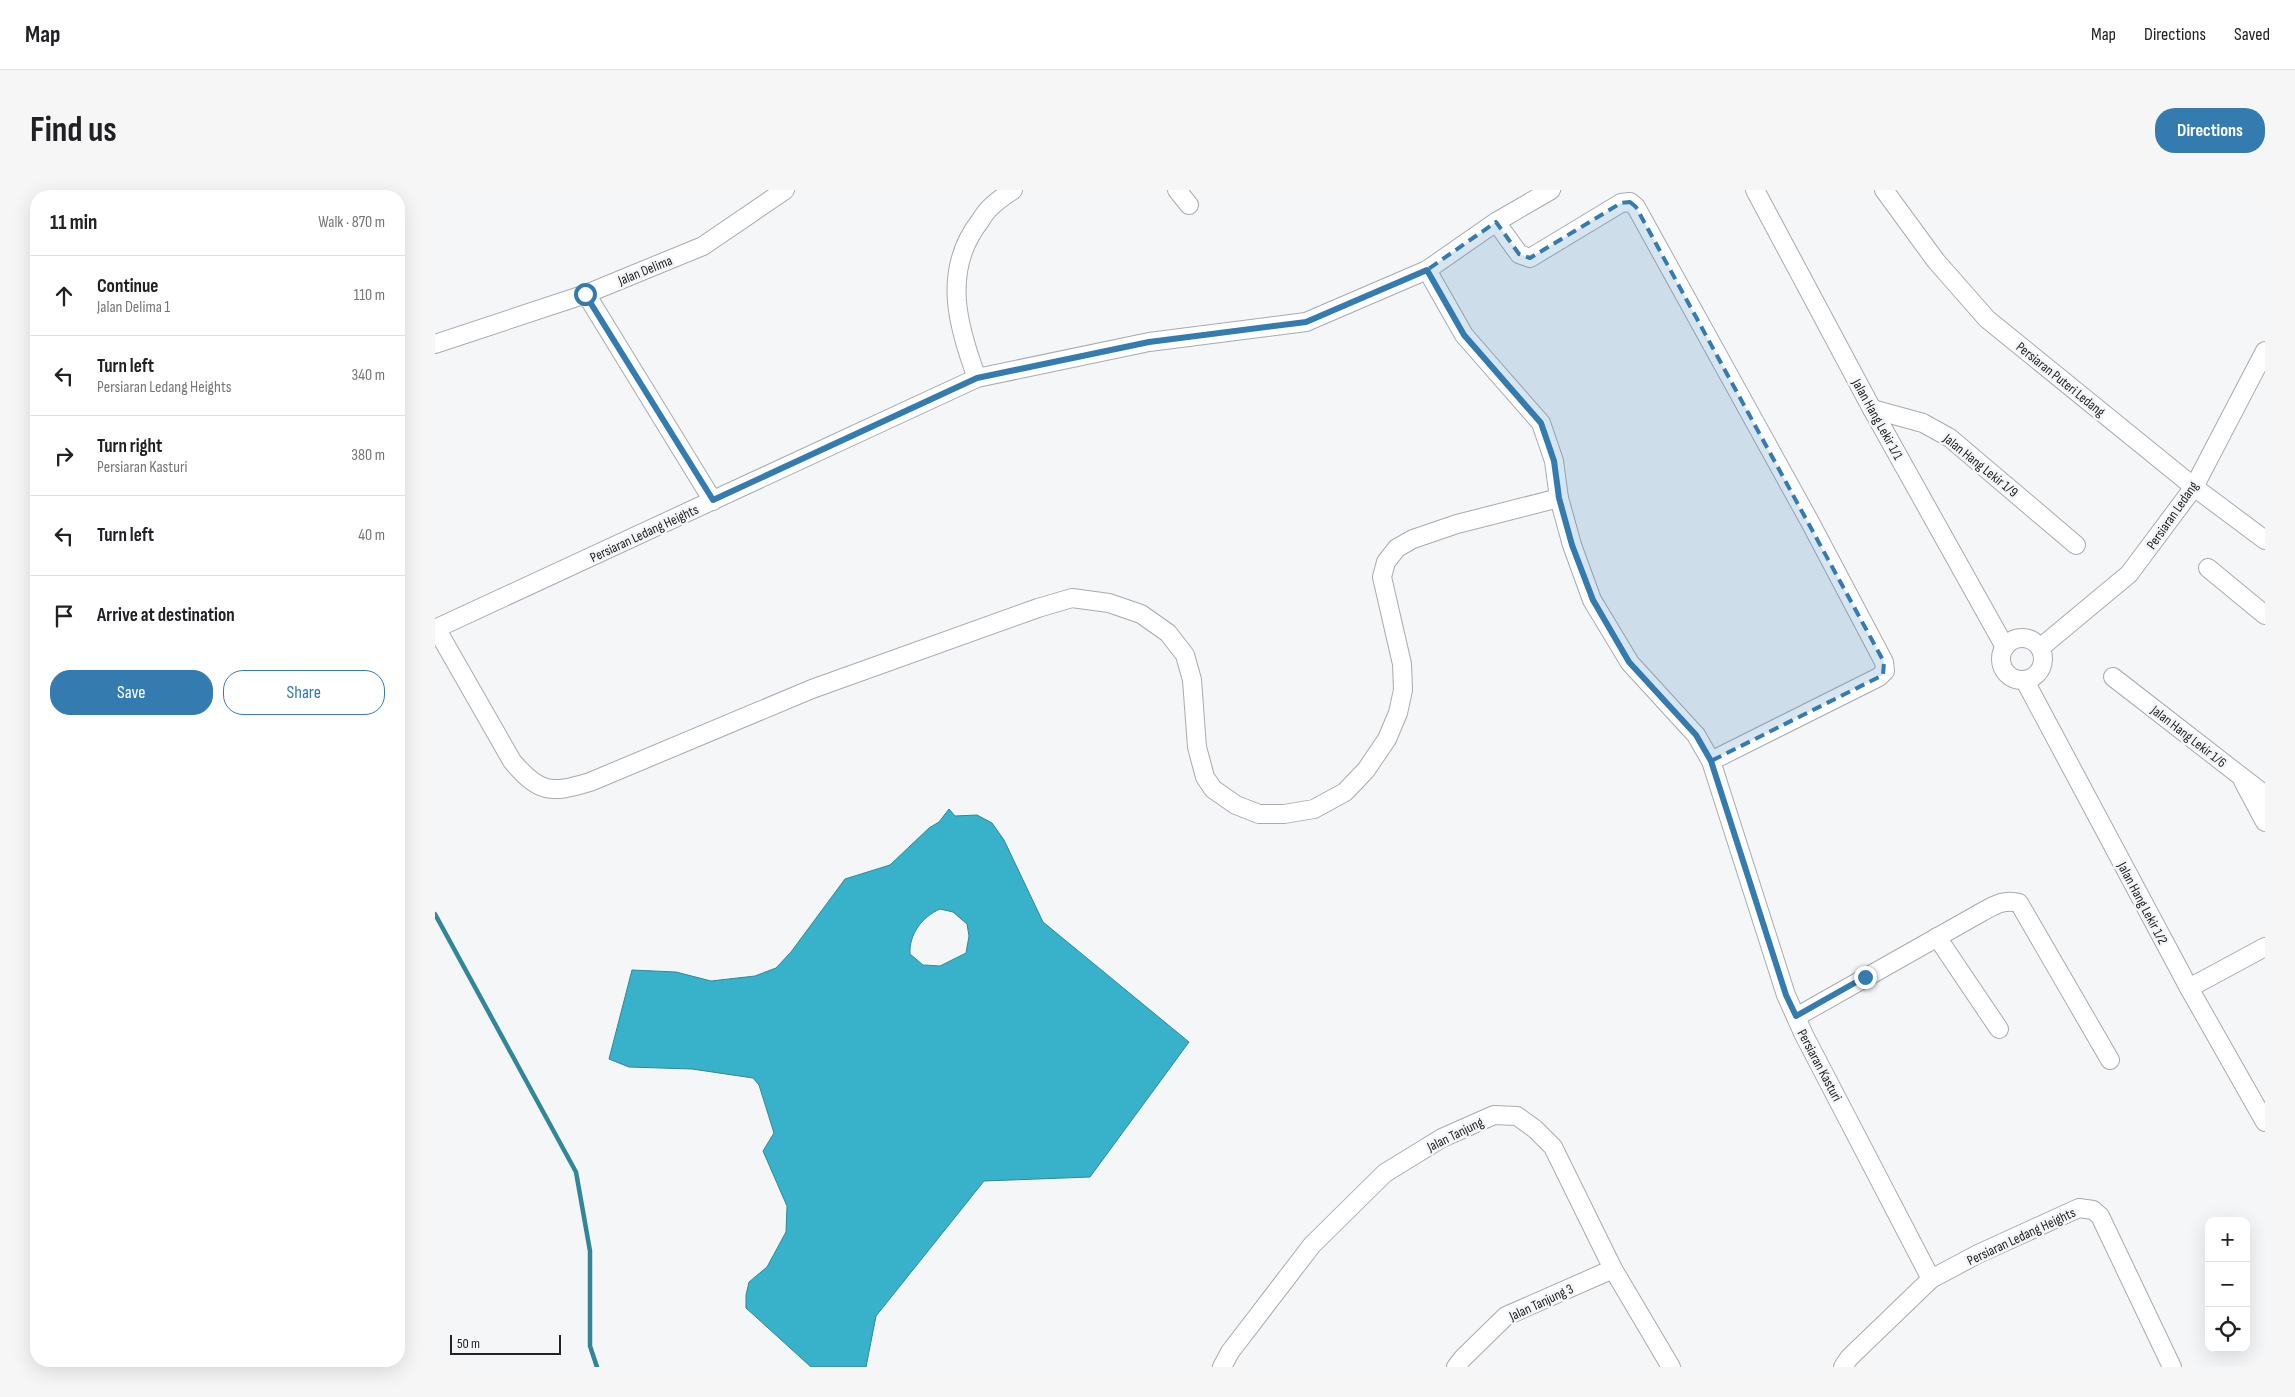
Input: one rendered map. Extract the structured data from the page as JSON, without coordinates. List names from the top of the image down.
{
  "streets": {
    "street": [
      "Jalan Delima",
      "Persiaran Puteri Ledang",
      "Jalan Hang Lekir 1/1",
      "Jalan Hang Lekir 1/9",
      "Persiaran Ledang",
      "Persiaran Ledang Heights",
      "Jalan Hang Lekir 1/6",
      "Jalan Hang Lekir 1/2",
      "Persiaran Kasturi",
      "Jalan Tanjung",
      "Jalan Tanjung 3"
    ]
  },
  "crossings": [
    ["Persiaran Puteri Ledang", "Persiaran Ledang"],
    ["Jalan Hang Lekir 1/1", "Jalan Hang Lekir 1/9"],
    ["Jalan Hang Lekir 1/1", "Persiaran Ledang"],
    ["Jalan Hang Lekir 1/1", "Jalan Hang Lekir 1/2"],
    ["Persiaran Ledang", "Jalan Hang Lekir 1/2"],
    ["Persiaran Ledang Heights", "Persiaran Kasturi"],
    ["Jalan Tanjung", "Jalan Tanjung 3"]
  ],
  "scale_bar": "50 m",
  "page": {
    "header": "Map",
    "nav": ["Map", "Directions", "Saved"],
    "buttons": [
      "Directions",
      ["Save", "Share"]
    ],
    "title": "Find us",
    "heading": ["11 min", "Walk · 870 m"],
    "list": [
      ["Continue", "Jalan Delima 1", "110 m"],
      ["Turn left", "Persiaran Ledang Heights", "340 m"],
      ["Turn right", "Persiaran Kasturi", "380 m"],
      ["Turn left", "40 m"],
      "Arrive at destination"
    ],
    "map_buttons": ["+", "−"],
    "scale": "50 m"
  }
}
